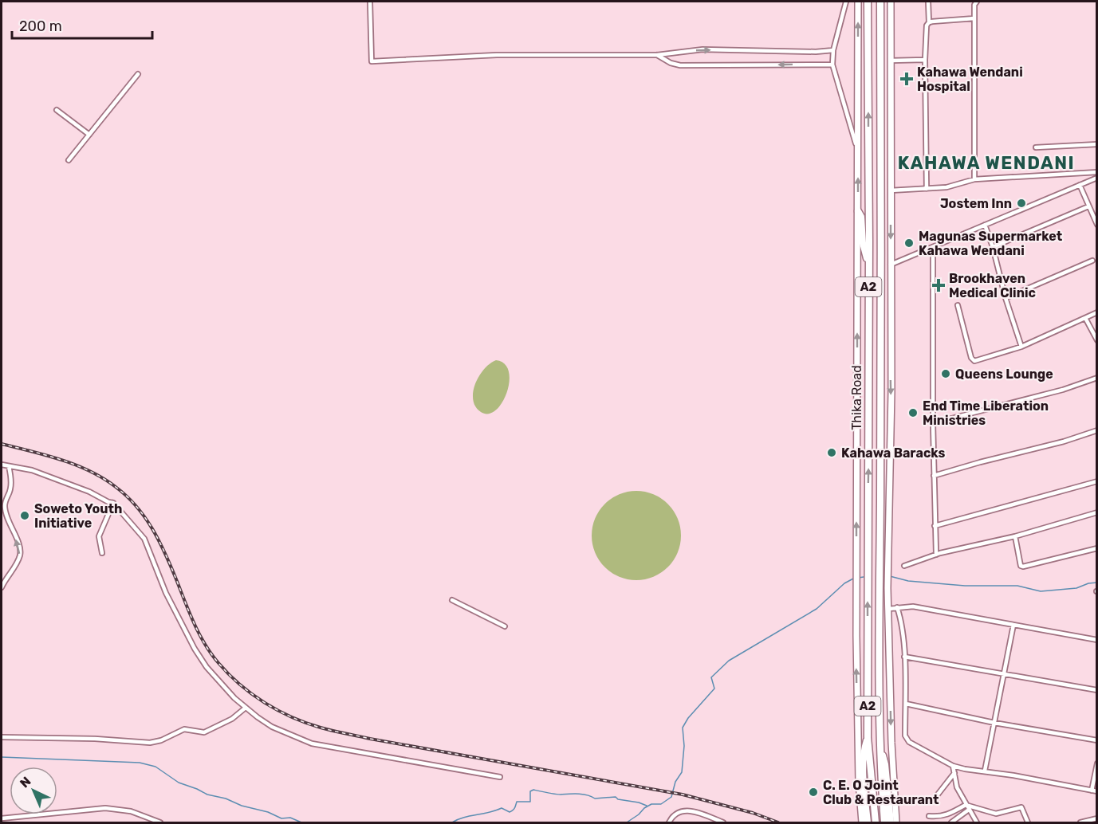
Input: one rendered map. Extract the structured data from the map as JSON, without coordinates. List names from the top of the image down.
{
  "streets": {
    "highway": ["A2", "Thika Road"]
  },
  "districts": ["KAHAWA WENDANI"],
  "places": {
    "health": ["Kahawa Wendani Hospital", "Brookhaven Medical Clinic"],
    "other": [
      "Jostem Inn",
      "Magunas Supermarket Kahawa Wendani",
      "Queens Lounge",
      "End Time Liberation Ministries",
      "Kahawa Baracks",
      "Soweto Youth Initiative",
      "C. E. O Joint Club & Restaurant"
    ]
  },
  "scale_bar": "200 m",
  "north": "top left"
}
